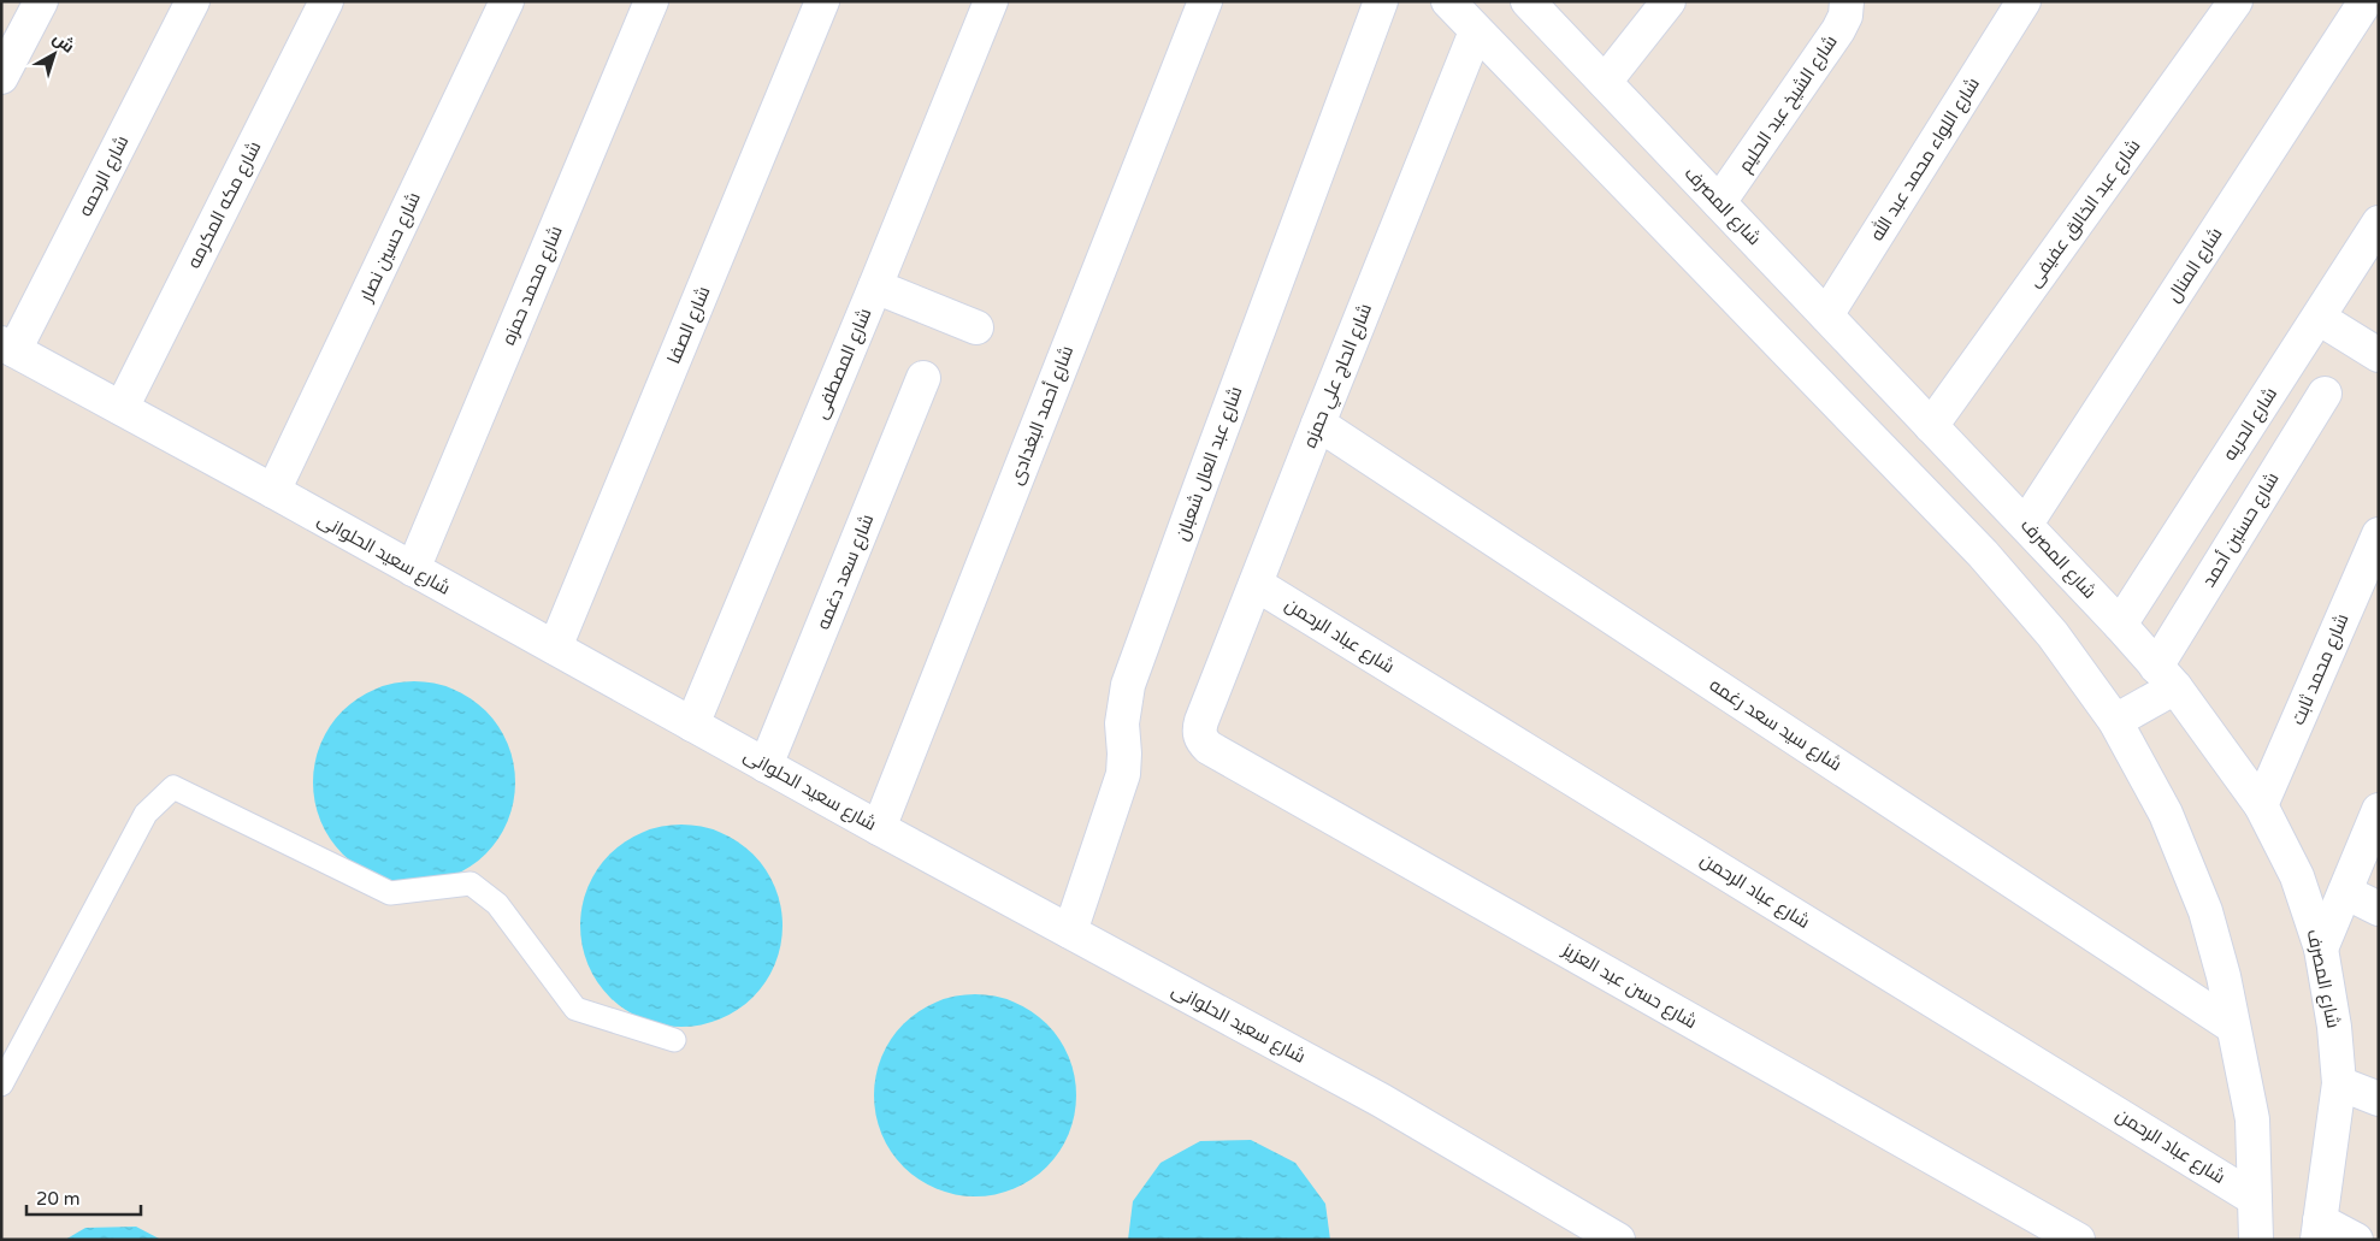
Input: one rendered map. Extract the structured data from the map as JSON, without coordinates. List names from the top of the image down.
{
  "streets": {
    "street": [
      "شارع الشيخ عبد الحليم",
      "شارع اللواء محمد عبد الله",
      "شارع الرحمه",
      "شارع مكه المكرمه",
      "شارع المصرف",
      "شارع عبد الخالق عفيفى",
      "شارع حسين نصار",
      "شارع المنال",
      "شارع محمد حمزه",
      "شارع الصفا",
      "شارع المصطفى",
      "شارع الحاج علي حمزه",
      "شارع أحمد البغدادى",
      "شارع الحريه",
      "شارع عبد العال شعبان",
      "شارع حسنين أحمد",
      "شارع سعيد الحلوانى",
      "شارع سعد دغمه",
      "شارع عباد الرحمن",
      "شارع محمد ثابت",
      "شارع سيد سعد رغمه",
      "شارع حسن عبد العزيز"
    ]
  },
  "crossings": [
    ["شارع الشيخ عبد الحليم", "شارع المصرف"],
    ["شارع اللواء محمد عبد الله", "شارع المصرف"],
    ["شارع الرحمه", "شارع سعيد الحلوانى"],
    ["شارع مكه المكرمه", "شارع سعيد الحلوانى"],
    ["شارع المصرف", "شارع عبد الخالق عفيفى"],
    ["شارع المصرف", "شارع المنال"],
    ["شارع المصرف", "شارع الحريه"],
    ["شارع المصرف", "شارع حسنين أحمد"],
    ["شارع المصرف", "شارع محمد ثابت"],
    ["شارع حسين نصار", "شارع سعيد الحلوانى"],
    ["شارع محمد حمزه", "شارع سعيد الحلوانى"],
    ["شارع الصفا", "شارع سعيد الحلوانى"],
    ["شارع المصطفى", "شارع سعيد الحلوانى"],
    ["شارع الحاج علي حمزه", "شارع عباد الرحمن"],
    ["شارع الحاج علي حمزه", "شارع سيد سعد رغمه"],
    ["شارع الحاج علي حمزه", "شارع حسن عبد العزيز"],
    ["شارع أحمد البغدادى", "شارع سعيد الحلوانى"],
    ["شارع عبد العال شعبان", "شارع سعيد الحلوانى"],
    ["شارع سعيد الحلوانى", "شارع سعد دغمه"]
  ],
  "scale_bar": "20 m",
  "north": "top right"
}
